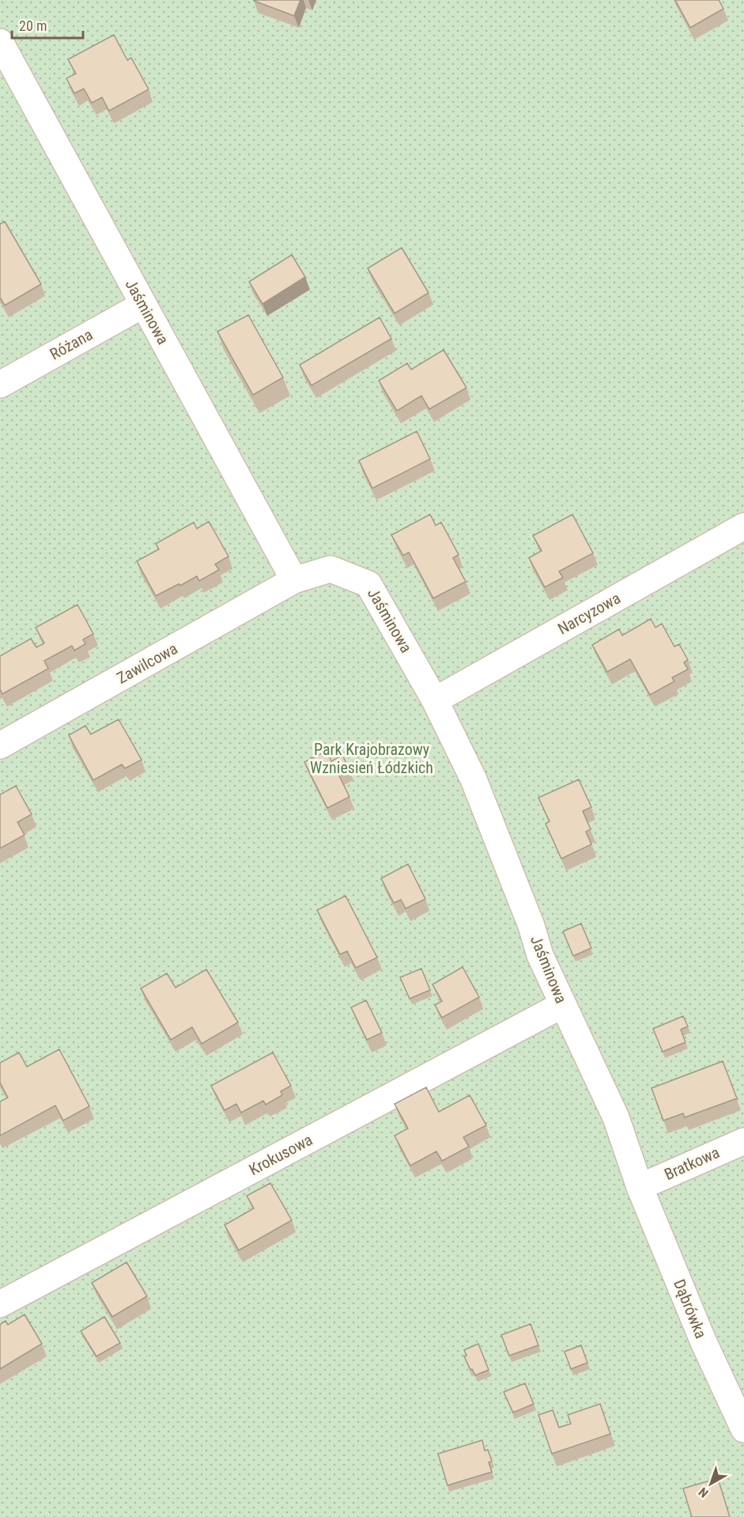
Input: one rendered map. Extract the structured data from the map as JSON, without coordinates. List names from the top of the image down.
{
  "streets": {
    "street": [
      "Jaśminowa",
      "Różana",
      "Narcyzowa",
      "Zawilcowa",
      "Krokusowa",
      "Bratkowa",
      "Dąbrówka"
    ]
  },
  "crossings": [
    ["Jaśminowa", "Różana"],
    ["Jaśminowa", "Narcyzowa"],
    ["Jaśminowa", "Zawilcowa"],
    ["Jaśminowa", "Krokusowa"],
    ["Jaśminowa", "Bratkowa"],
    ["Jaśminowa", "Dąbrówka"],
    ["Bratkowa", "Dąbrówka"]
  ],
  "parks": ["Park Krajobrazowy Wzniesień Łódzkich"],
  "scale_bar": "20 m",
  "north": "bottom left"
}
